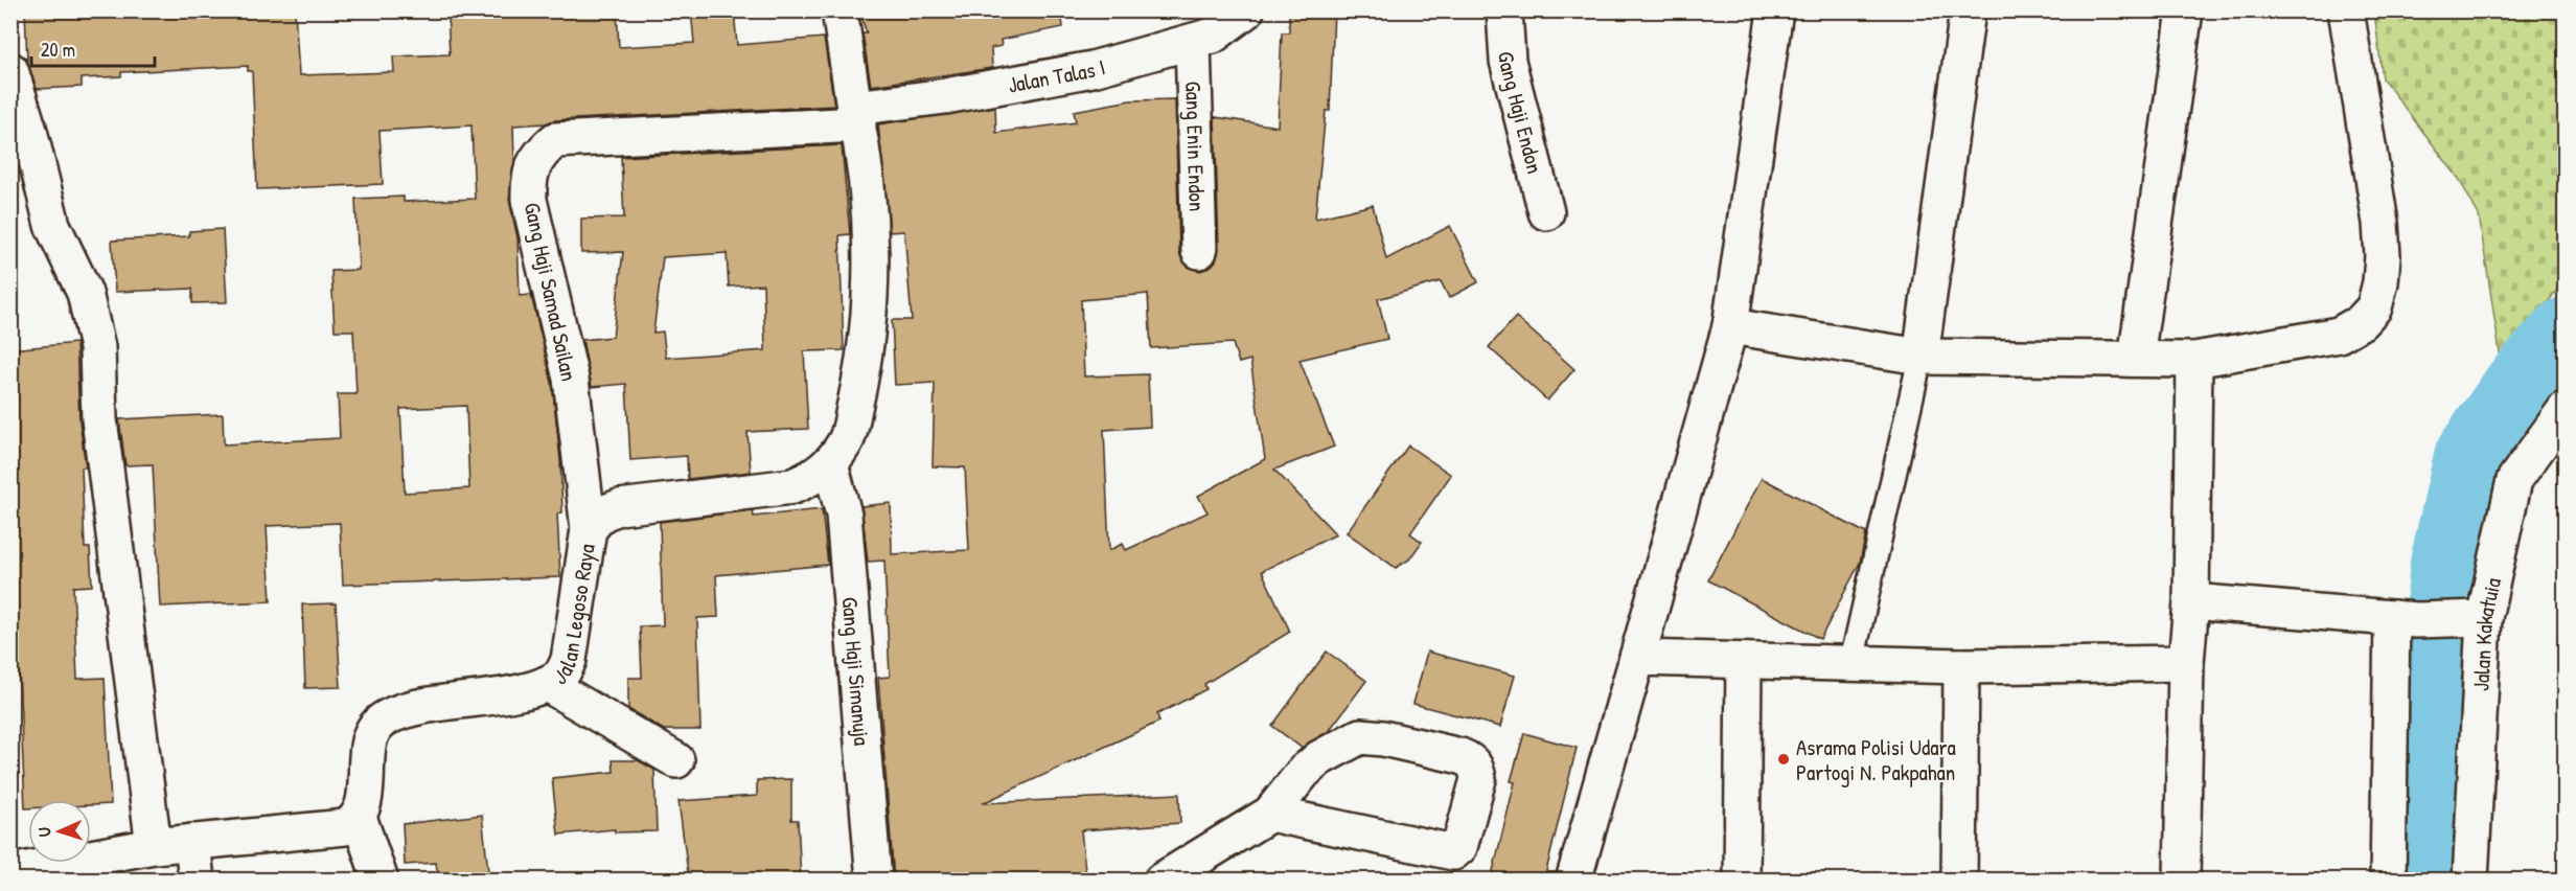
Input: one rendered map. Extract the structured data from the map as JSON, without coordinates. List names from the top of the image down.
{
  "streets": {
    "street": [
      "Jalan Talas I",
      "Gang Haji Endon",
      "Gang Enin Endon",
      "Gang Haji Samad Sailan",
      "Jalan Legoso Raya",
      "Jalan Kakatuia",
      "Gang Haji Simanuja"
    ]
  },
  "crossings": [
    ["Jalan Talas I", "Gang Enin Endon"],
    ["Jalan Talas I", "Gang Haji Samad Sailan"],
    ["Jalan Talas I", "Jalan Legoso Raya"],
    ["Gang Haji Samad Sailan", "Jalan Legoso Raya"],
    ["Jalan Legoso Raya", "Gang Haji Simanuja"]
  ],
  "places": ["Asrama Polisi Udara Partogi N. Pakpahan"],
  "scale_bar": "20 m",
  "north": "left"
}
